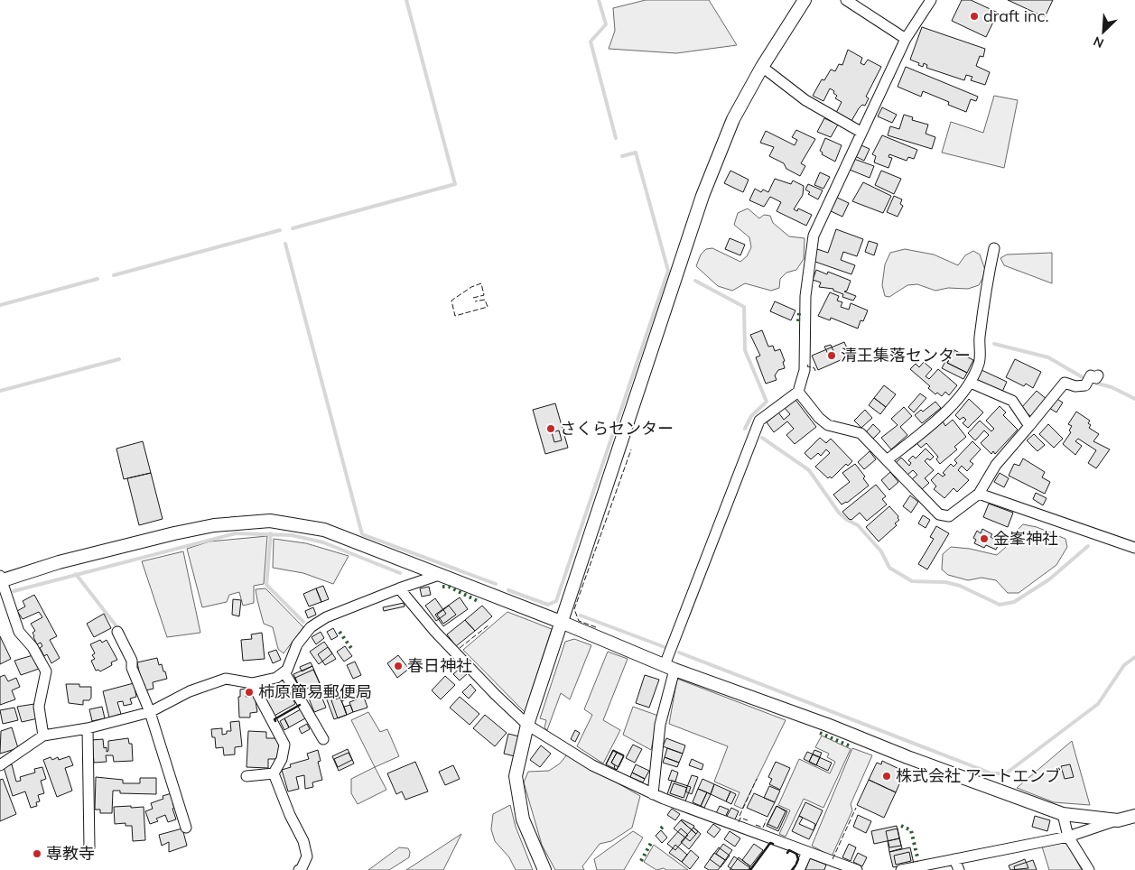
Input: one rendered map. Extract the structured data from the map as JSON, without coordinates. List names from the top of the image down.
{
  "places": [
    "draft inc.",
    "清王集落センター",
    "さくらセンター",
    "金峯神社",
    "春日神社",
    "柿原簡易郵便局",
    "株式会社 アートエンブ",
    "専教寺"
  ],
  "north": "bottom left"
}
